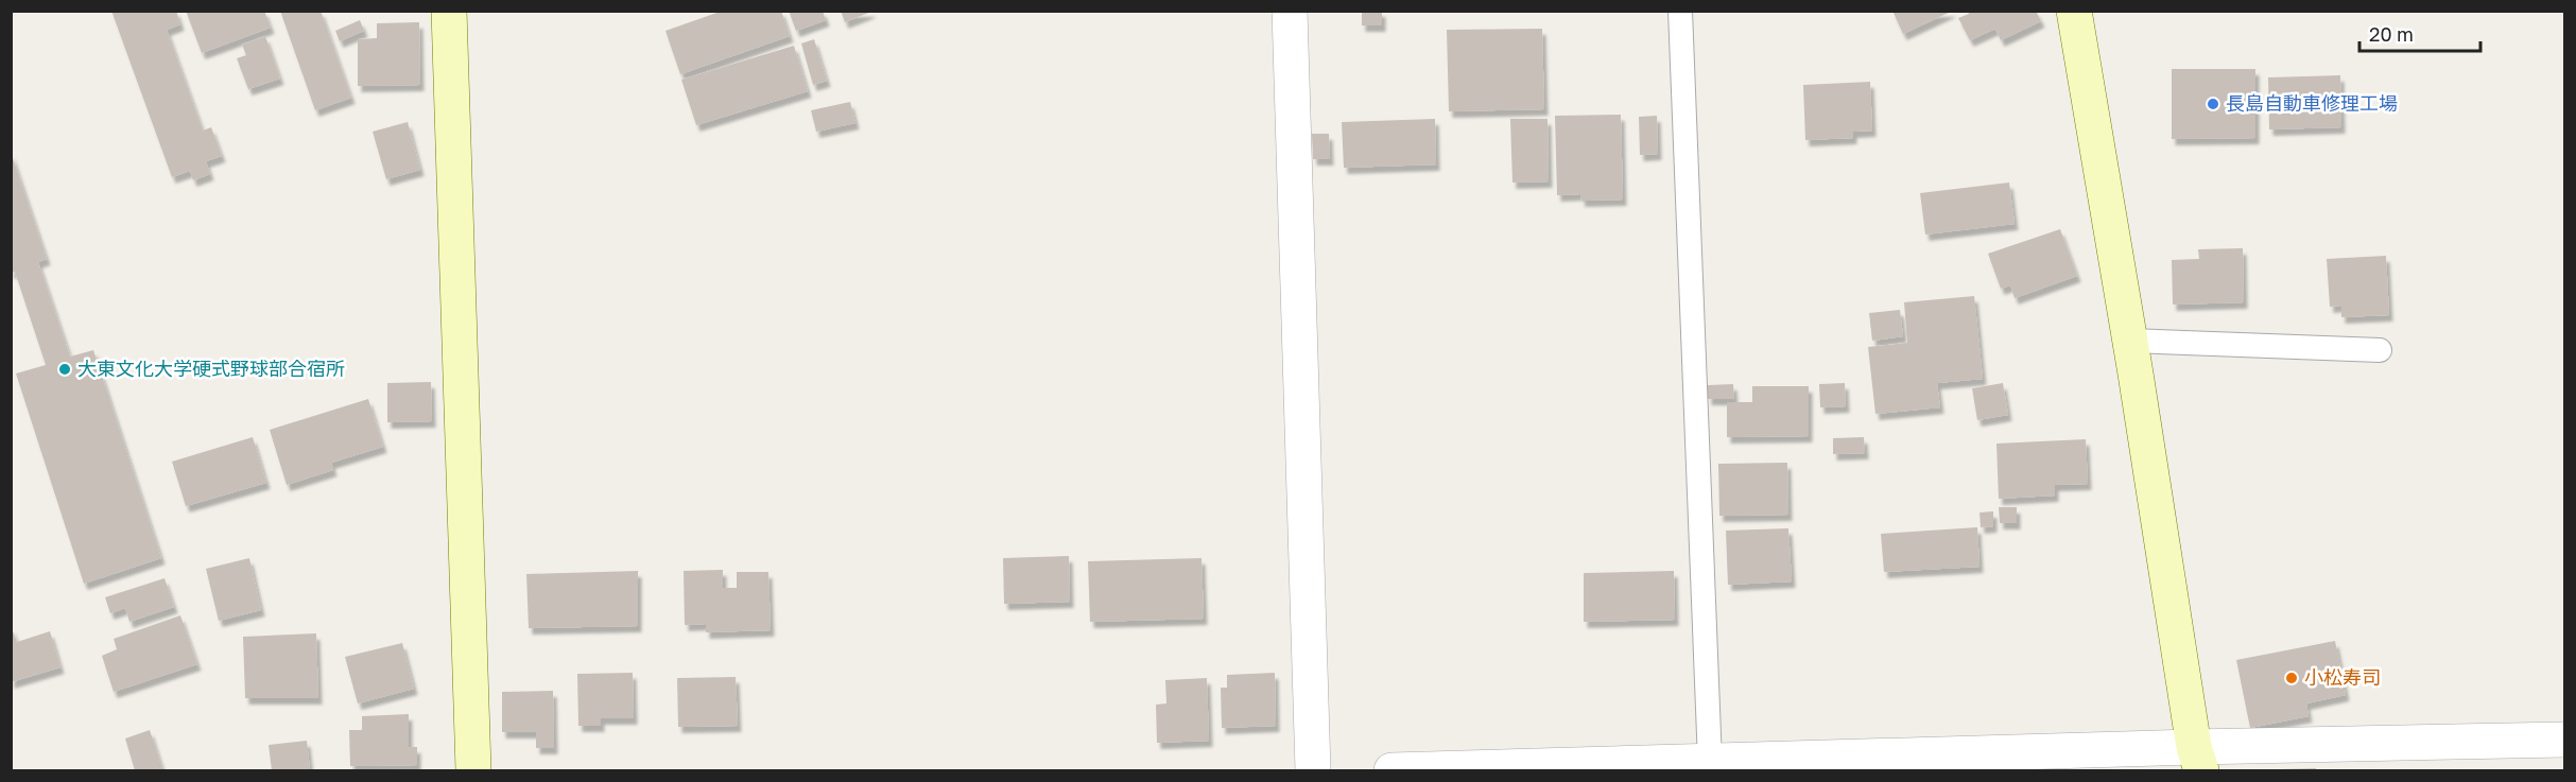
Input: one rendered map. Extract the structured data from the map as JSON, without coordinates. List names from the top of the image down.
{
  "places": ["長島自動車修理工場", "大東文化大学硬式野球部合宿所", "小松寿司"],
  "scale_bar": "20 m"
}
